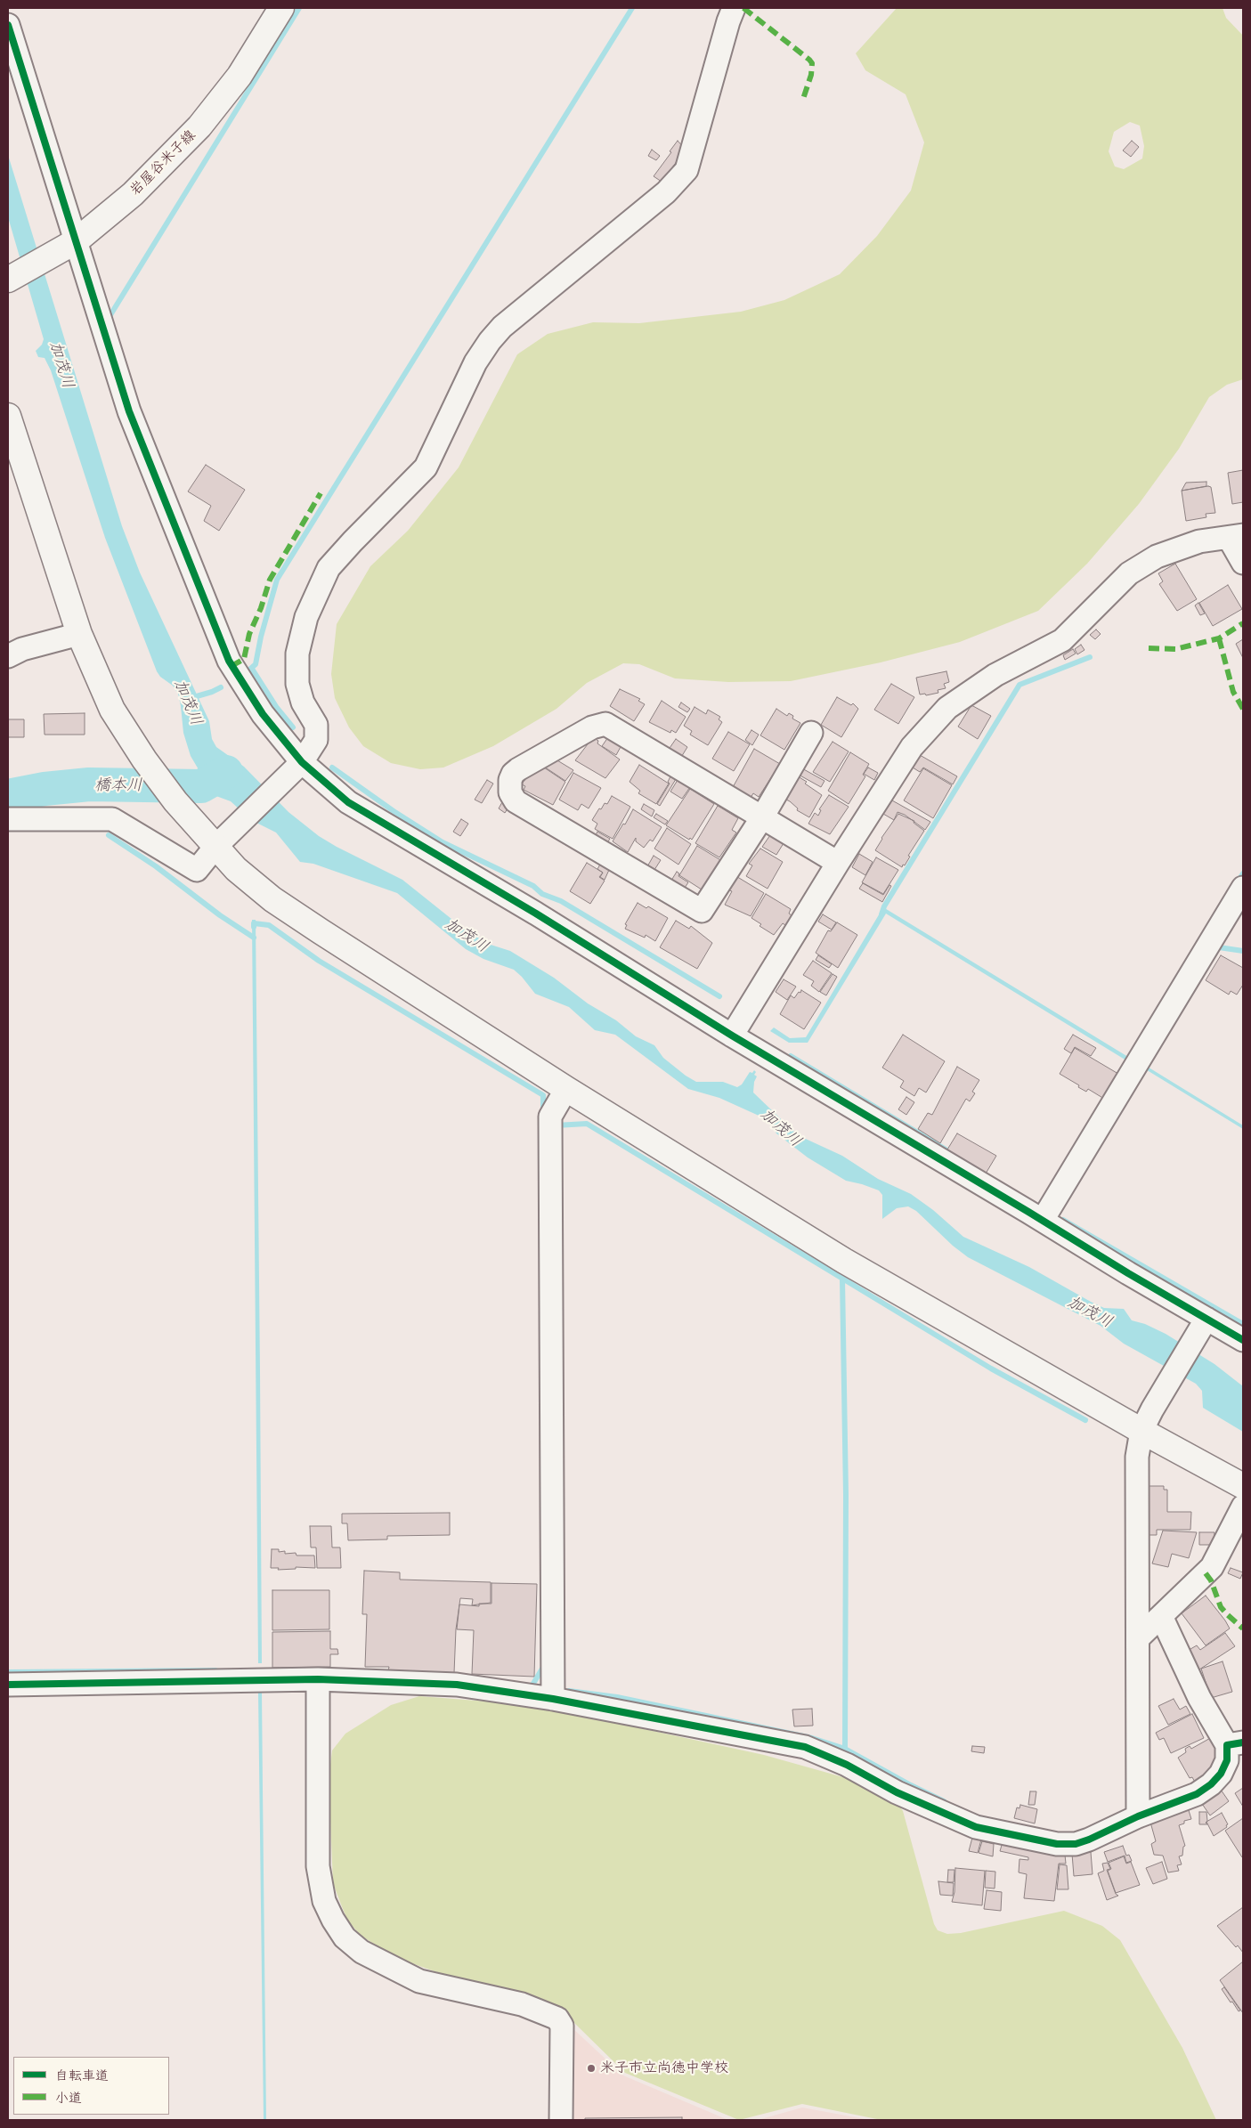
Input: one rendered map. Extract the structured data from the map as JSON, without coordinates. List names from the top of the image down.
{
  "streets": {
    "street": ["岩屋谷米子線"]
  },
  "water": ["加茂川", "橋本川"],
  "places": ["米子市立尚徳中学校"],
  "legend": ["自転車道", "小道"]
}
